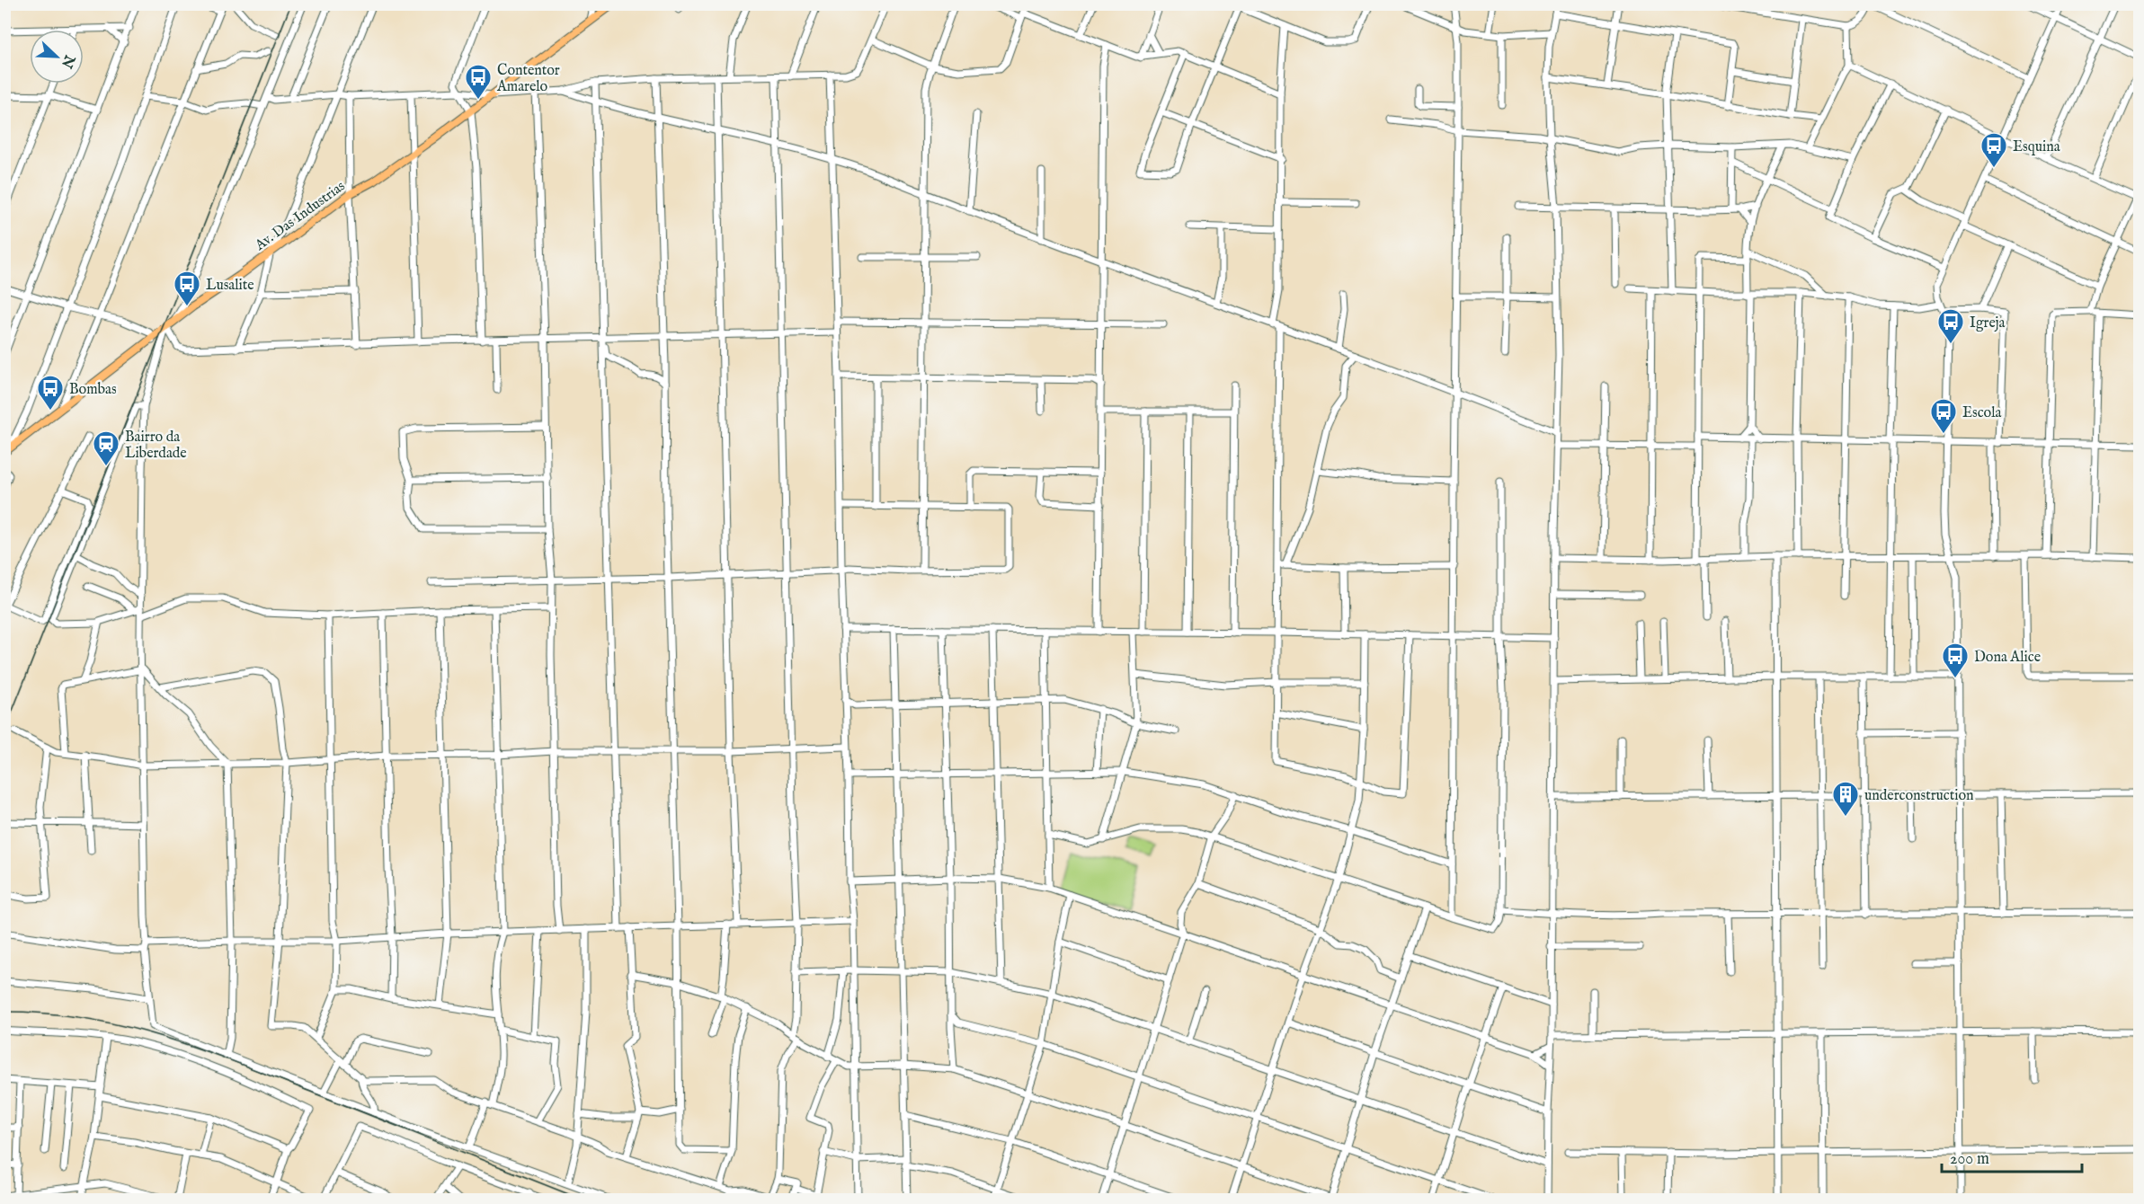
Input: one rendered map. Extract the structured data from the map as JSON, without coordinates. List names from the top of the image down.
{
  "streets": {
    "main road": ["Av. Das Industrias"]
  },
  "places": {
    "bus stop": [
      "Contentor Amarelo",
      "Esquina",
      "Lusalite",
      "Igreja",
      "Bombas",
      "Escola",
      "Dona Alice"
    ],
    "station": ["Bairro da Liberdade"],
    "building": ["underconstruction"]
  },
  "scale_bar": "200 m",
  "north": "bottom right"
}
